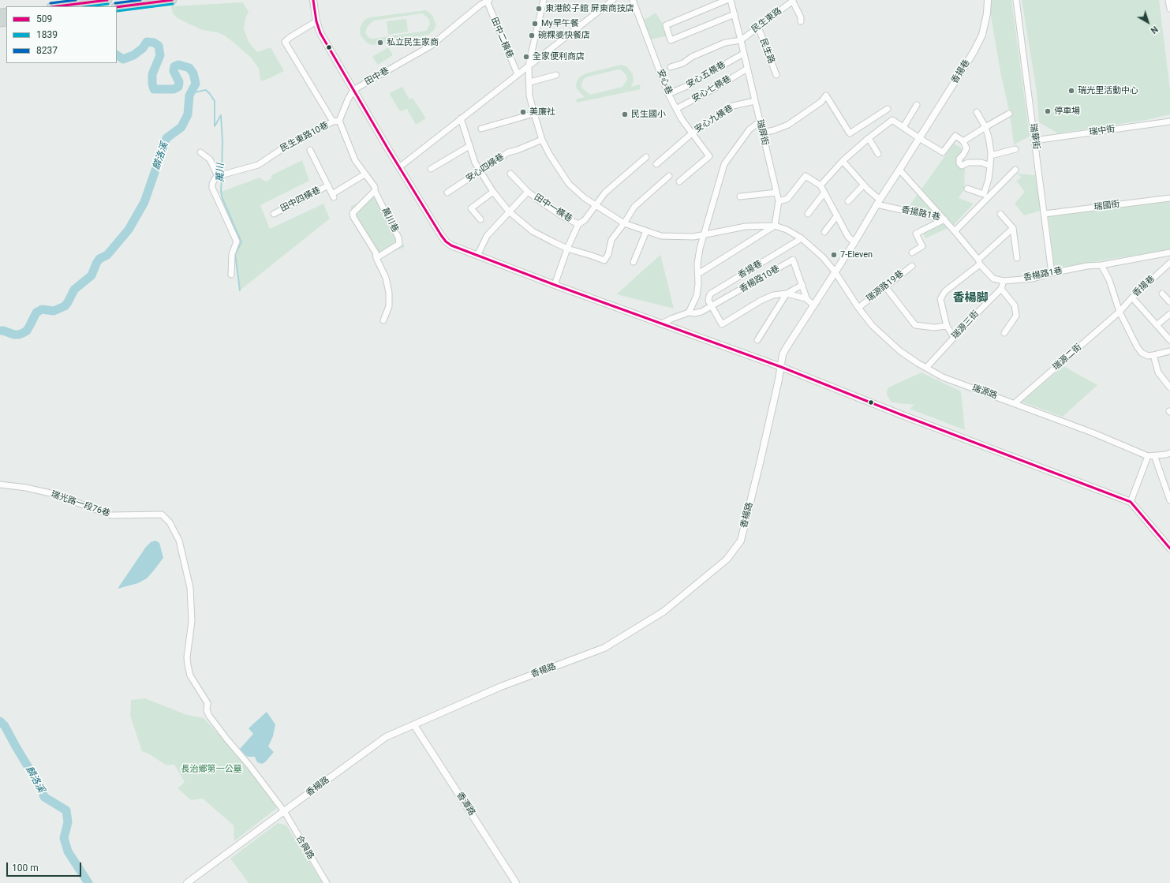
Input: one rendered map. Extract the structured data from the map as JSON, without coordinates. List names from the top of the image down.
{
  "streets": {
    "street": [
      "民生東路",
      "田中二橫巷",
      "民生路",
      "香揚巷",
      "安心五橫巷",
      "田中巷",
      "安心巷",
      "安心七橫巷",
      "安心九橫巷",
      "瑞中街",
      "瑞屏街",
      "瑞華街",
      "民生東路10巷",
      "安心四橫巷",
      "田中四橫巷",
      "瑞國街",
      "田中一橫巷",
      "香揚路1巷",
      "萬川巷",
      "香楊路1巷",
      "香楊路10巷",
      "瑞源路19巷",
      "瑞源三街",
      "瑞源二街",
      "瑞源路",
      "瑞光路一段76巷",
      "香楊路",
      "香潭路",
      "合興路"
    ]
  },
  "crossings": [
    ["民生東路", "民生路"],
    ["民生東路", "瑞屏街"],
    ["田中二橫巷", "田中巷"],
    ["香揚巷", "香揚路1巷"],
    ["香揚巷", "香楊路10巷"],
    ["香揚巷", "瑞源二街"],
    ["香揚巷", "瑞源路"],
    ["香揚巷", "香楊路"],
    ["安心五橫巷", "安心巷"],
    ["安心五橫巷", "瑞屏街"],
    ["安心巷", "安心七橫巷"],
    ["安心巷", "安心九橫巷"],
    ["安心七橫巷", "瑞屏街"],
    ["安心九橫巷", "瑞屏街"],
    ["瑞中街", "瑞華街"],
    ["瑞華街", "瑞國街"],
    ["瑞華街", "香楊路1巷"],
    ["香楊路1巷", "瑞源三街"],
    ["瑞源路19巷", "瑞源路"],
    ["瑞源三街", "瑞源路"],
    ["瑞源二街", "瑞源路"],
    ["瑞光路一段76巷", "合興路"],
    ["香楊路", "香潭路"],
    ["香楊路", "合興路"]
  ],
  "districts": ["香楊脚"],
  "water": ["麟洛溪", "萬川"],
  "parks": ["長治鄉第一公墓"],
  "places": [
    "東港餃子館 屏東商技店",
    "My早午餐",
    "碗粿婆快餐店",
    "私立民生家商",
    "全家便利商店",
    "瑞光里活動中心",
    "停車場",
    "美廉社",
    "民生國小",
    "7-Eleven"
  ],
  "lines": ["transit line 509", "transit line 8237", "transit line 1839"],
  "legend": ["509", "1839", "8237"],
  "scale_bar": "100 m",
  "north": "bottom right"
}
